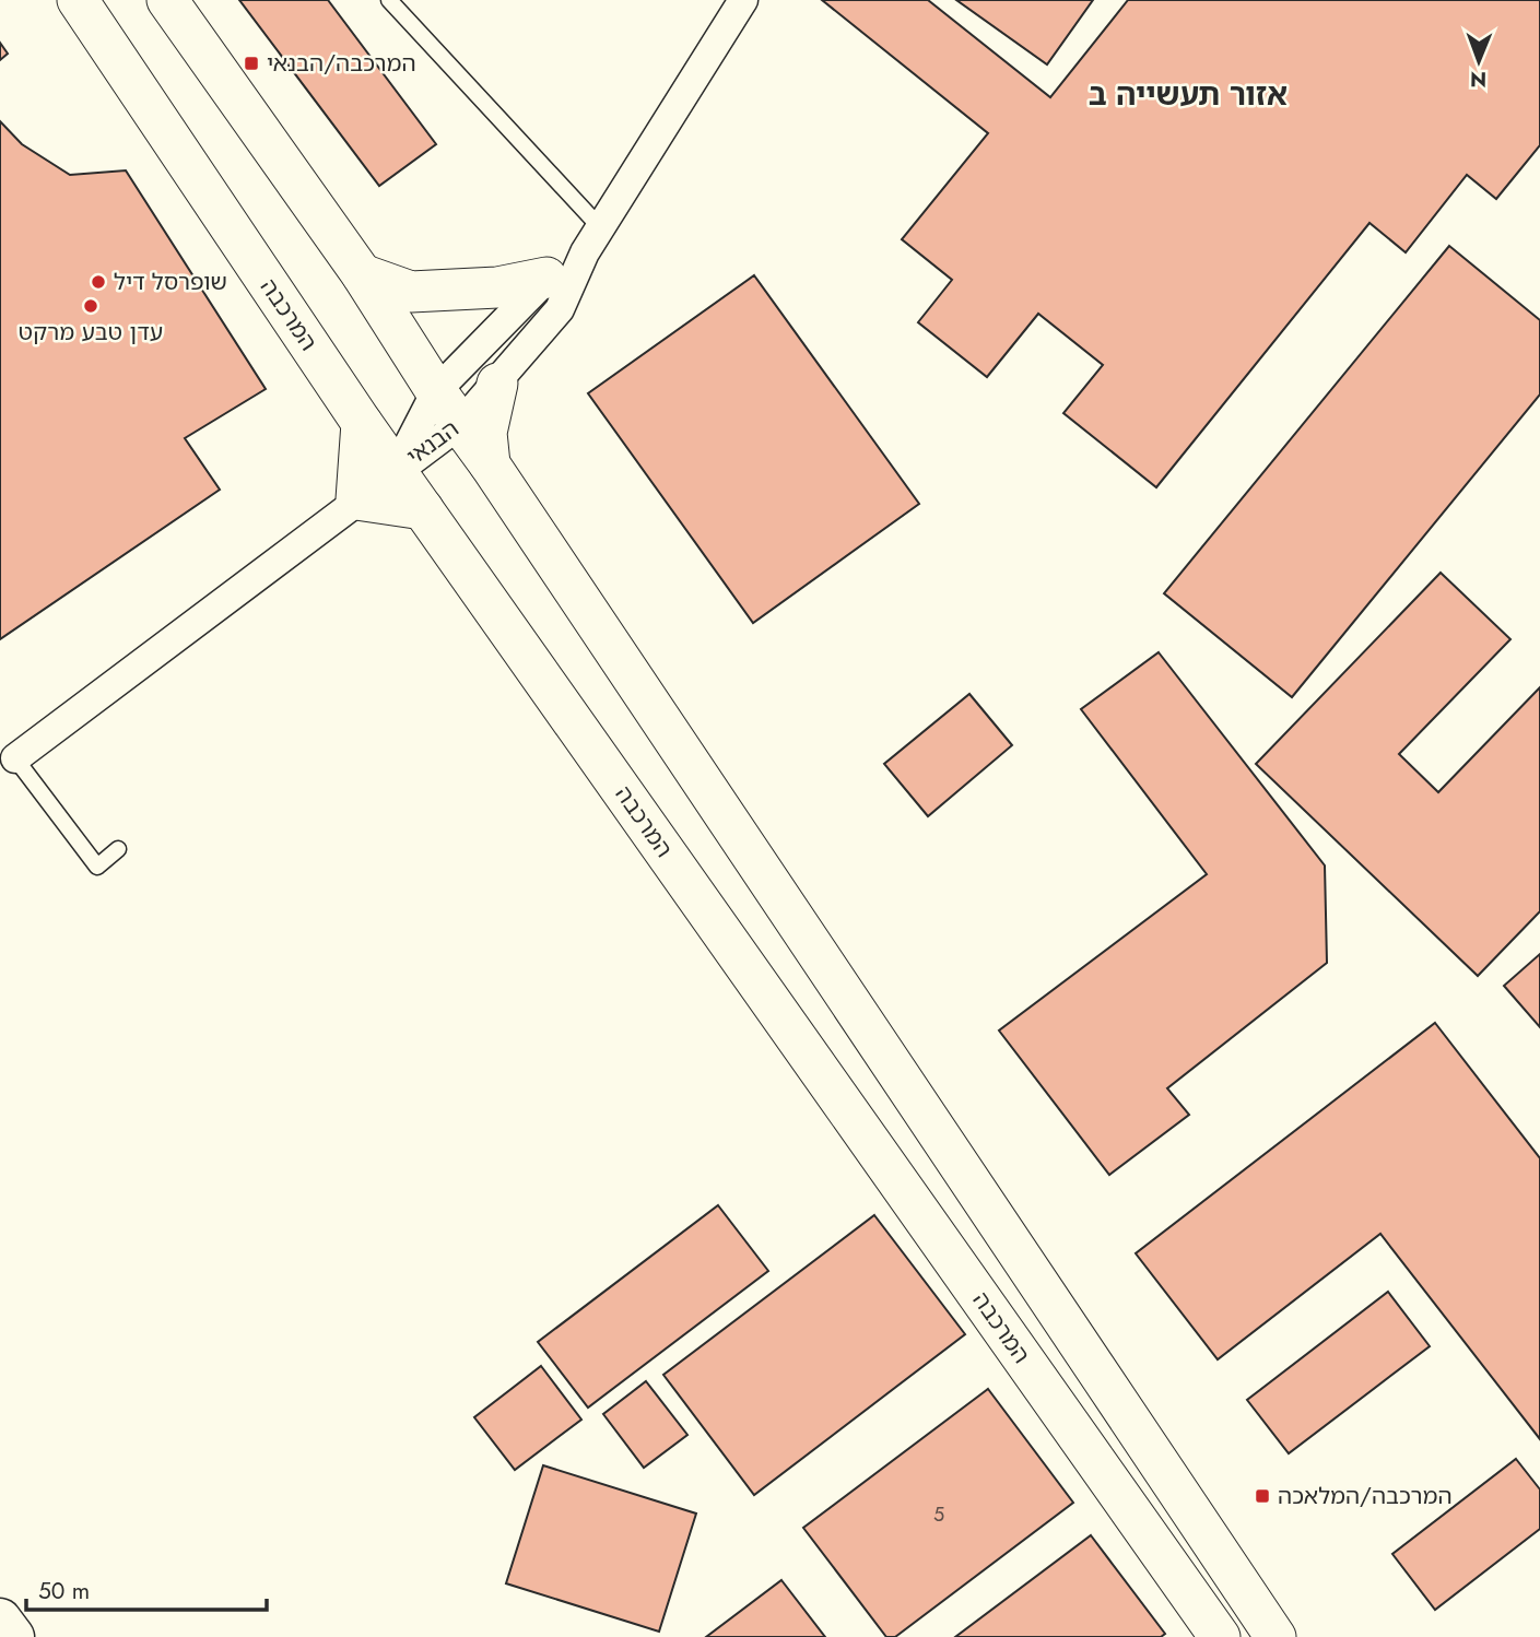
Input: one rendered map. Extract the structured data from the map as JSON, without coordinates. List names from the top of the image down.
{
  "streets": {
    "street": ["המרכבה", "הבנאי"]
  },
  "crossings": [
    ["המרכבה", "הבנאי"]
  ],
  "districts": ["אזור תעשייה ב"],
  "places": {
    "transit": ["המרכבה/הבנאי", "המרכבה/המלאכה"],
    "other": ["שופרסל דיל", "עדן טבע מרקט"]
  },
  "house_numbers": ["5"],
  "scale_bar": "50 m",
  "north": "bottom"
}
